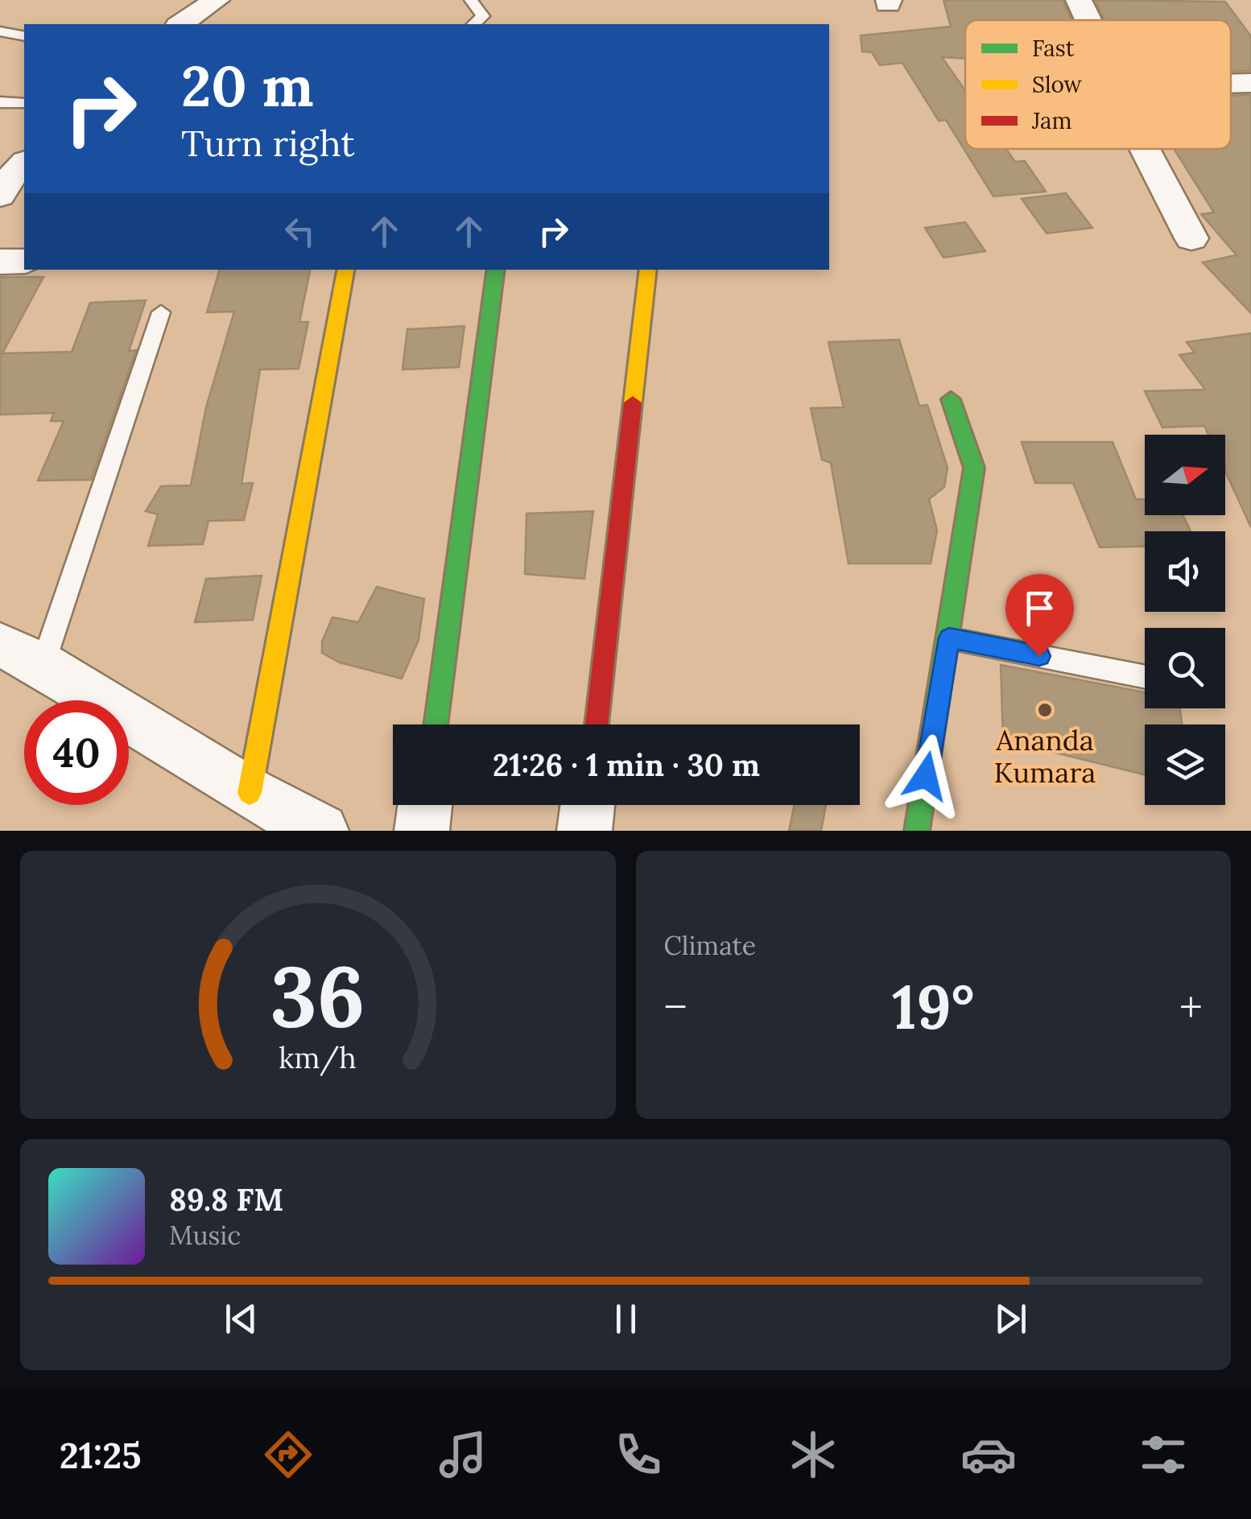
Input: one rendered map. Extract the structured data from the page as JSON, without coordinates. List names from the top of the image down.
{
  "places": ["Ananda Kumara"],
  "legend": ["Fast", "Slow", "Jam"],
  "north": "right",
  "page": {
    "turn": ["20 m", "Turn right"],
    "limit": "40",
    "trip": "21:26 · 1 min · 30 m",
    "tile": "Climate",
    "heat": ["−", "19°", "+"],
    "song": ["89.8 FM", "Music"],
    "tabs": "21:25",
    "gauge": ["36", "km/h"]
  }
}
